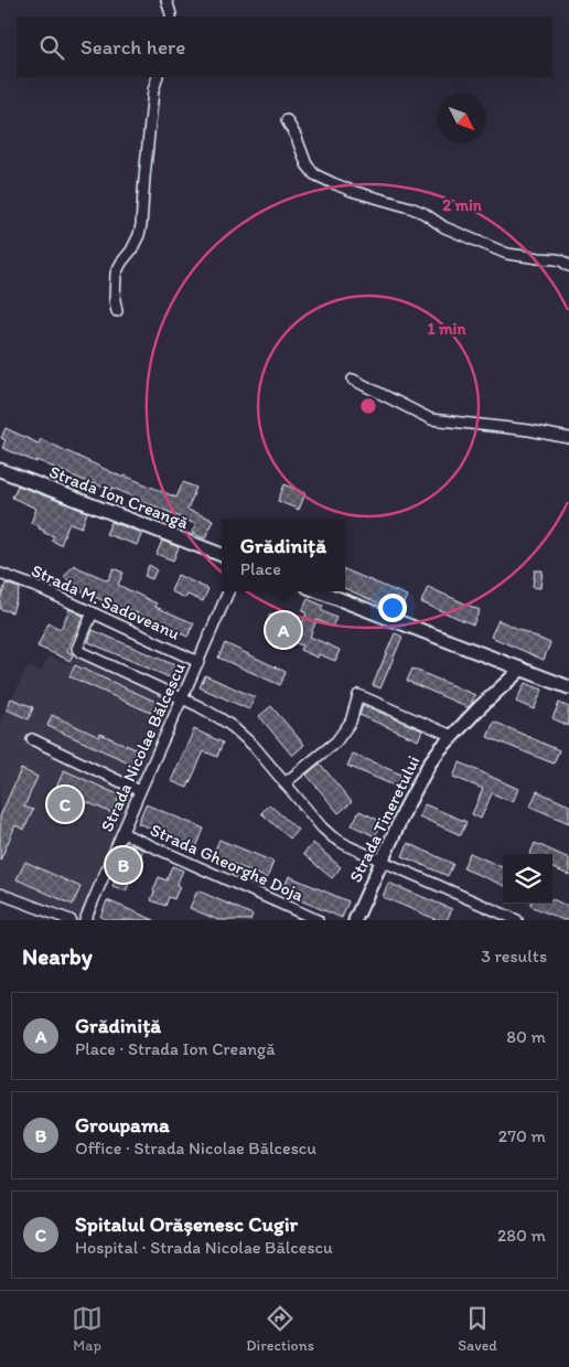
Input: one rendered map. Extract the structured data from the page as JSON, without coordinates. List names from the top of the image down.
{
  "streets": {
    "street": [
      "Strada Ion Creangă",
      "Strada M. Sadoveanu",
      "Strada Nicolae Bălcescu",
      "Strada Tineretului",
      "Strada Gheorghe Doja"
    ]
  },
  "crossings": [
    ["Strada M. Sadoveanu", "Strada Nicolae Bălcescu"],
    ["Strada Nicolae Bălcescu", "Strada Gheorghe Doja"]
  ],
  "north": "bottom right",
  "page": {
    "search": "Search here",
    "popup": ["Grădiniță", "Place"],
    "pins": ["A", "C", "B"],
    "heading": ["Nearby", "3 results"],
    "list": [
      {
        "mark": "A",
        "name": "Grădiniță",
        "note": "Place · Strada Ion Creangă",
        "value": "80 m"
      },
      {
        "mark": "B",
        "name": "Groupama",
        "note": "Office · Strada Nicolae Bălcescu",
        "value": "270 m"
      },
      {
        "mark": "C",
        "name": "Spitalul Orășenesc Cugir",
        "note": "Hospital · Strada Nicolae Bălcescu",
        "value": "280 m"
      }
    ],
    "nav": ["Map", "Directions", "Saved"]
  },
  "rings": ["2 min", "1 min"]
}
